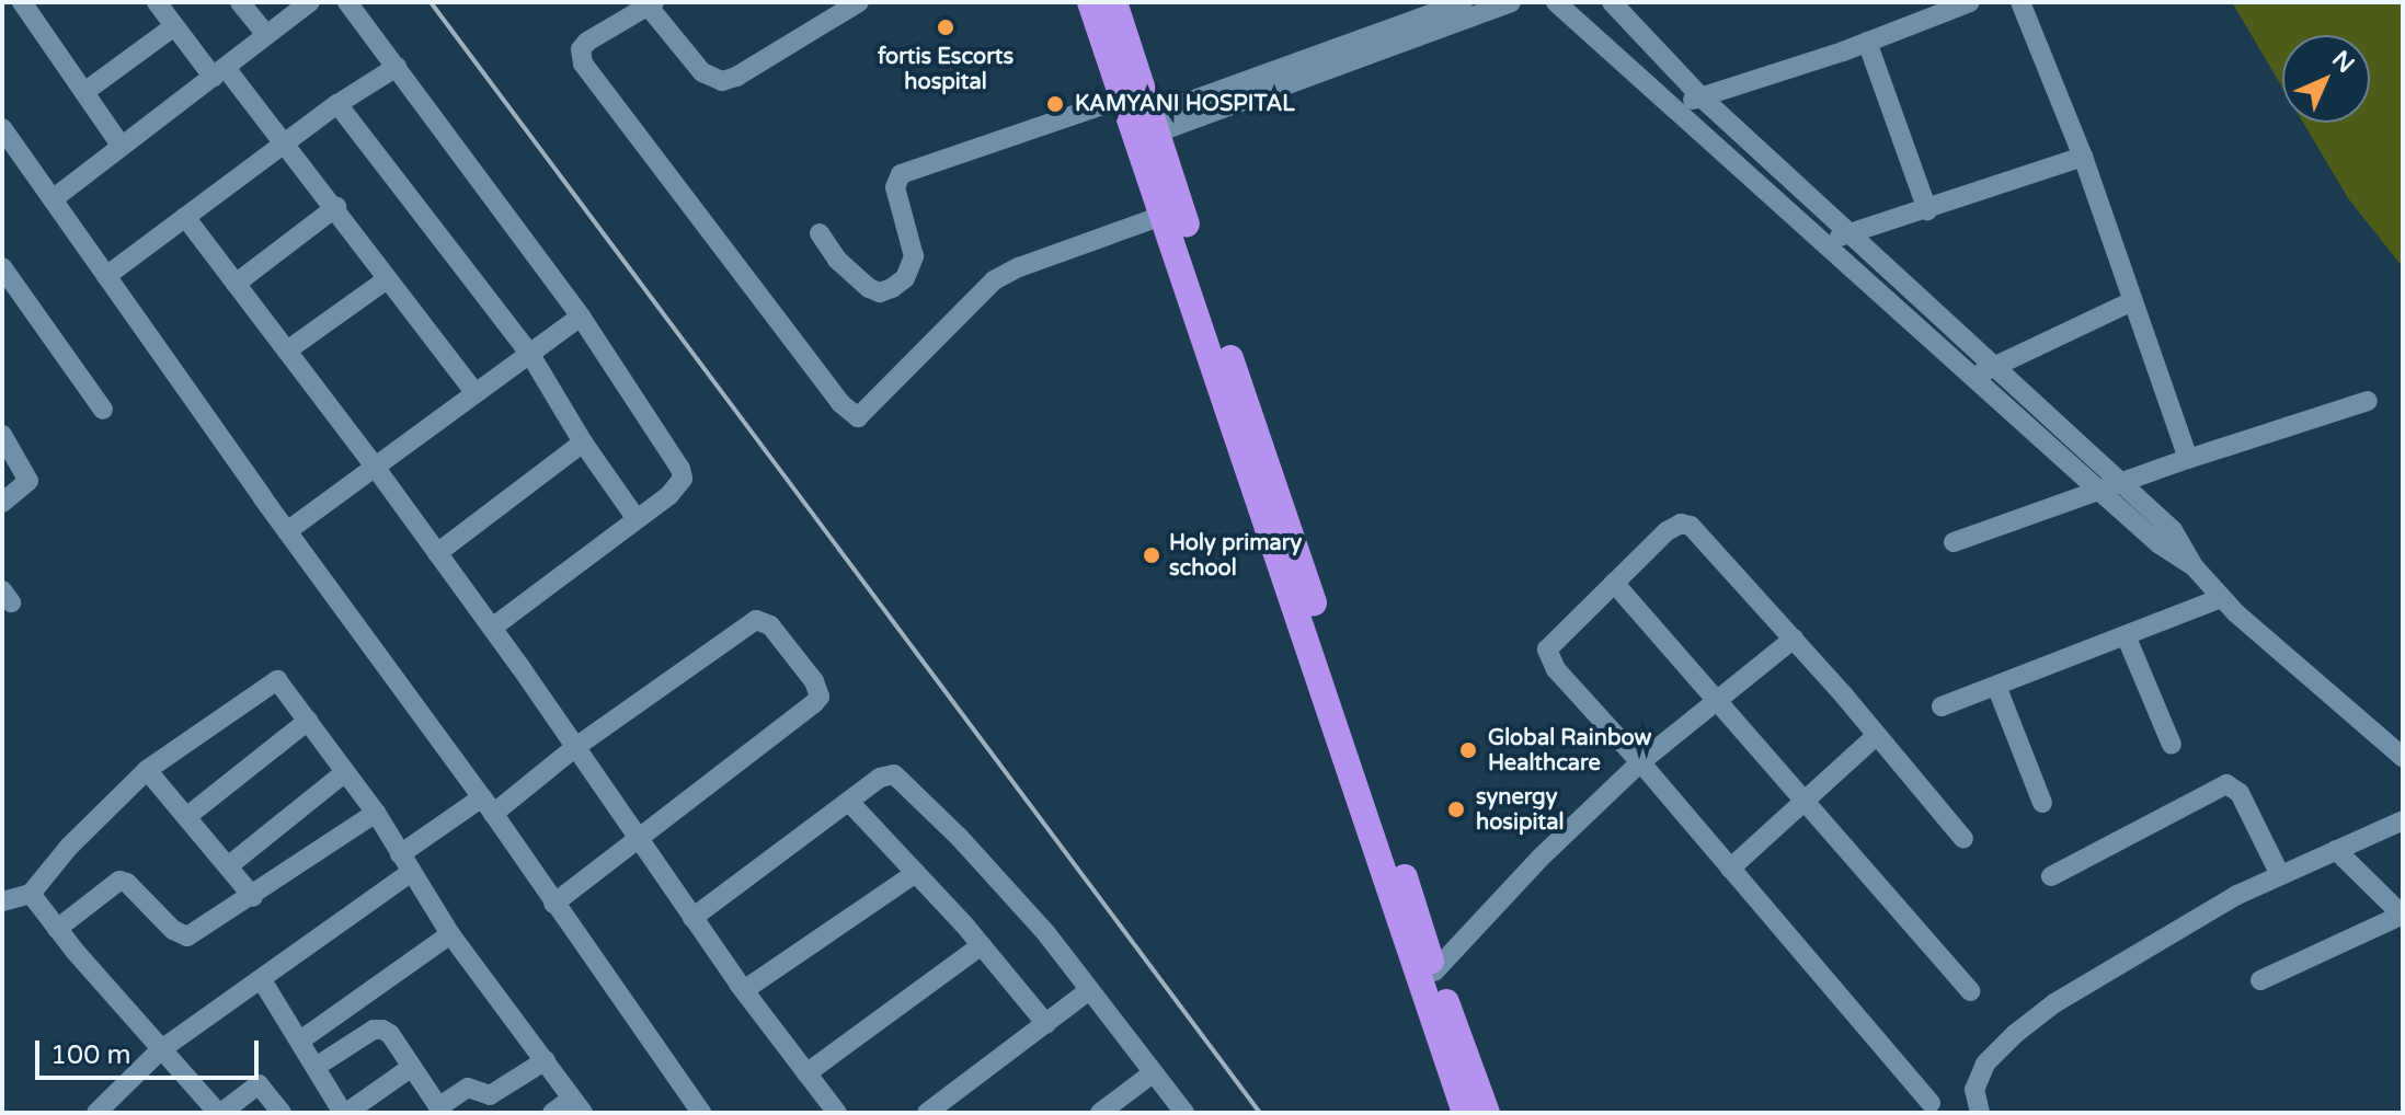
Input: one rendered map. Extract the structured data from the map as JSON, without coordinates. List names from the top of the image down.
{
  "places": [
    "fortis Escorts hospital",
    "KAMYANI HOSPITAL",
    "Holy primary school",
    "Global Rainbow Healthcare",
    "synergy hosipital"
  ],
  "scale_bar": "100 m",
  "north": "top right"
}
